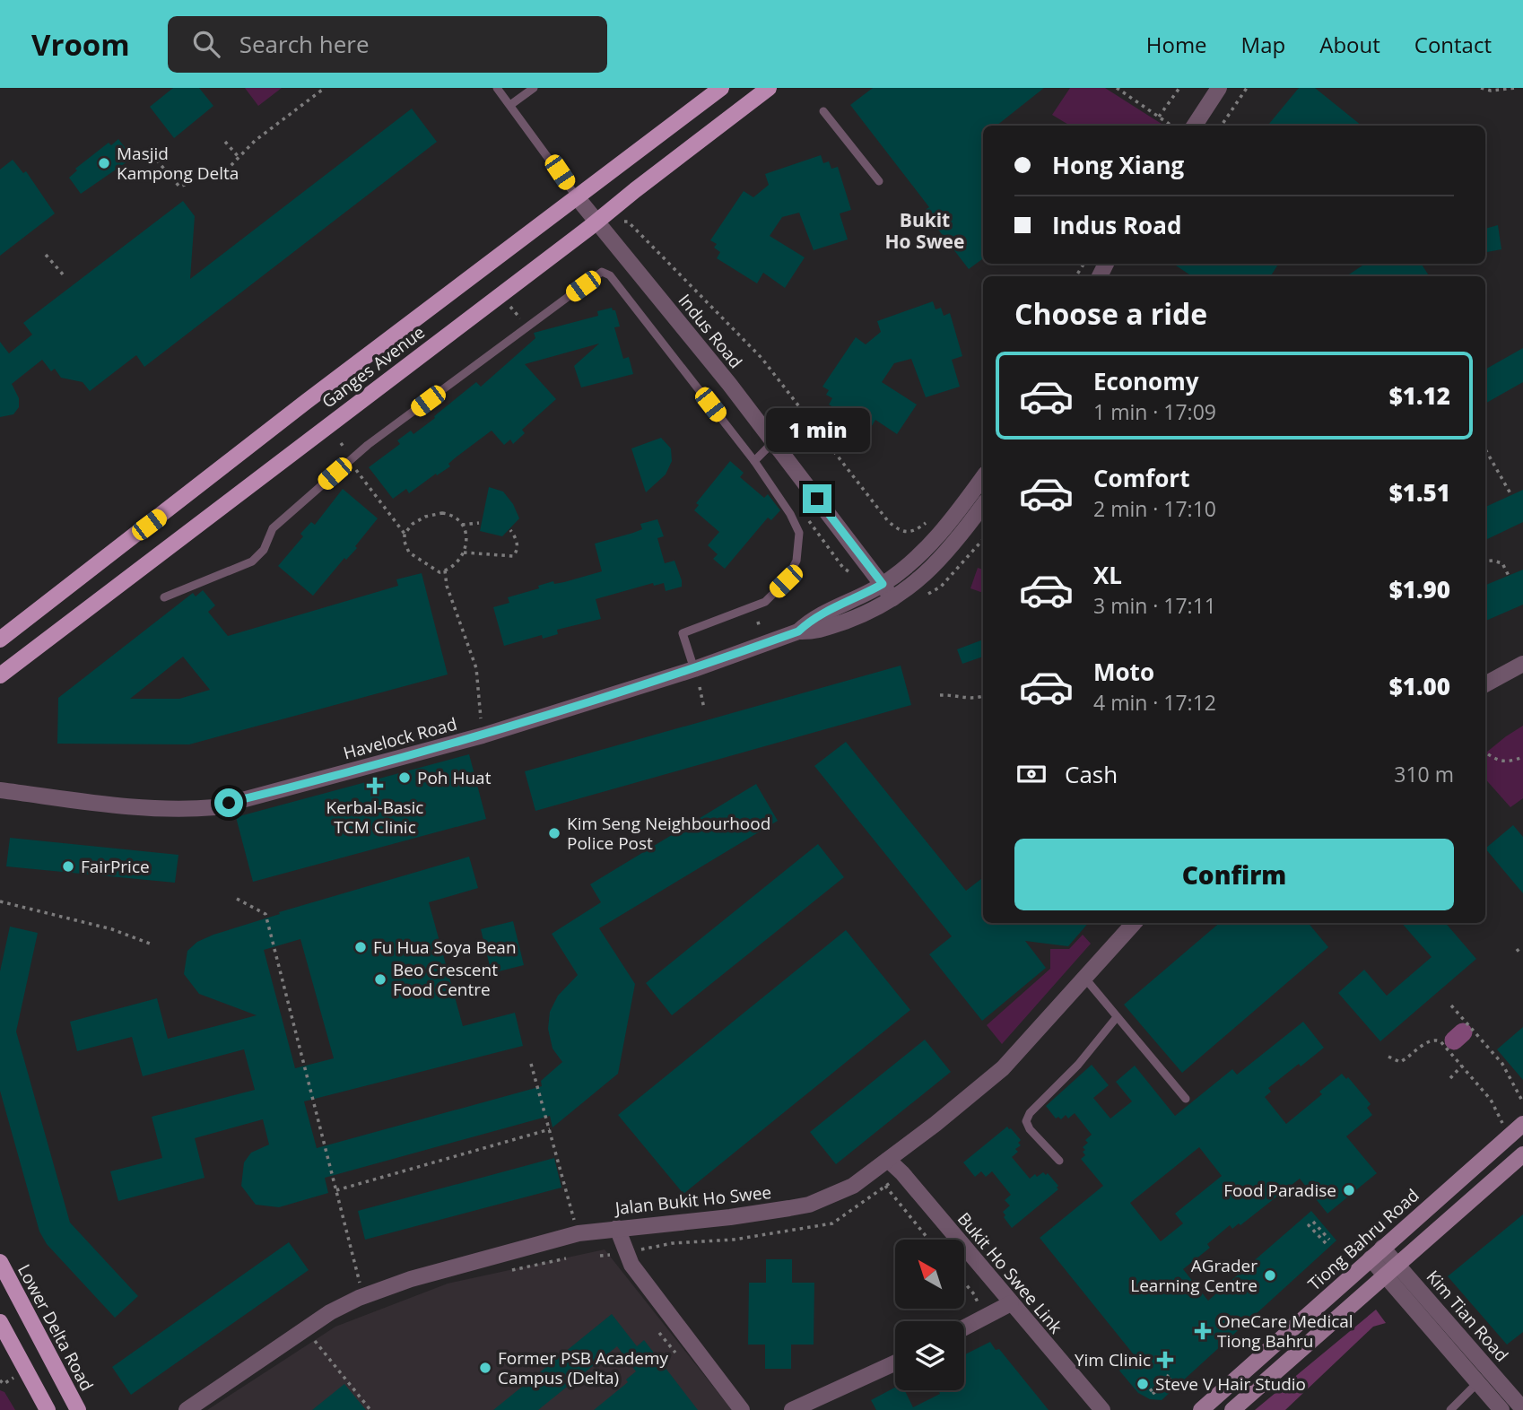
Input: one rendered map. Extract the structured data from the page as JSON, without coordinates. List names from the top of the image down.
{
  "streets": {
    "main road": ["Ganges Avenue", "Tiong Bahru Road", "Lower Delta Road"],
    "street": [
      "Indus Road",
      "Havelock Road",
      "Jalan Bukit Ho Swee",
      "Bukit Ho Swee Link",
      "Kim Tian Road"
    ]
  },
  "crossings": [
    ["Indus Road", "Ganges Avenue"],
    ["Indus Road", "Havelock Road"],
    ["Jalan Bukit Ho Swee", "Bukit Ho Swee Link"],
    ["Tiong Bahru Road", "Kim Tian Road"]
  ],
  "districts": ["Bukit Ho Swee"],
  "places": {
    "other": [
      "Masjid Kampong Delta",
      "Poh Huat",
      "Kim Seng Neighbourhood Police Post",
      "FairPrice",
      "Fu Hua Soya Bean",
      "Beo Crescent Food Centre",
      "Food Paradise",
      "AGrader Learning Centre",
      "Former PSB Academy Campus (Delta)",
      "Steve V Hair Studio"
    ],
    "health": ["Kerbal-Basic TCM Clinic", "OneCare Medical Tiong Bahru", "Yim Clinic"]
  },
  "north": "top left",
  "page": {
    "header": "Vroom",
    "search": "Search here",
    "nav": [
      "Home",
      "Map",
      "About",
      "Contact"
    ],
    "banner": ["Hong Xiang", "Indus Road"],
    "heading": "Choose a ride",
    "list": [
      {
        "name": "Economy",
        "note": "1 min · 17:09",
        "value": "$1.12"
      },
      {
        "name": "Comfort",
        "note": "2 min · 17:10",
        "value": "$1.51"
      },
      {
        "name": "XL",
        "note": "3 min · 17:11",
        "value": "$1.90"
      },
      {
        "name": "Moto",
        "note": "4 min · 17:12",
        "value": "$1.00"
      }
    ],
    "bubble": "1 min",
    "pay": ["Cash", "310 m"],
    "buttons": "Confirm"
  }
}
